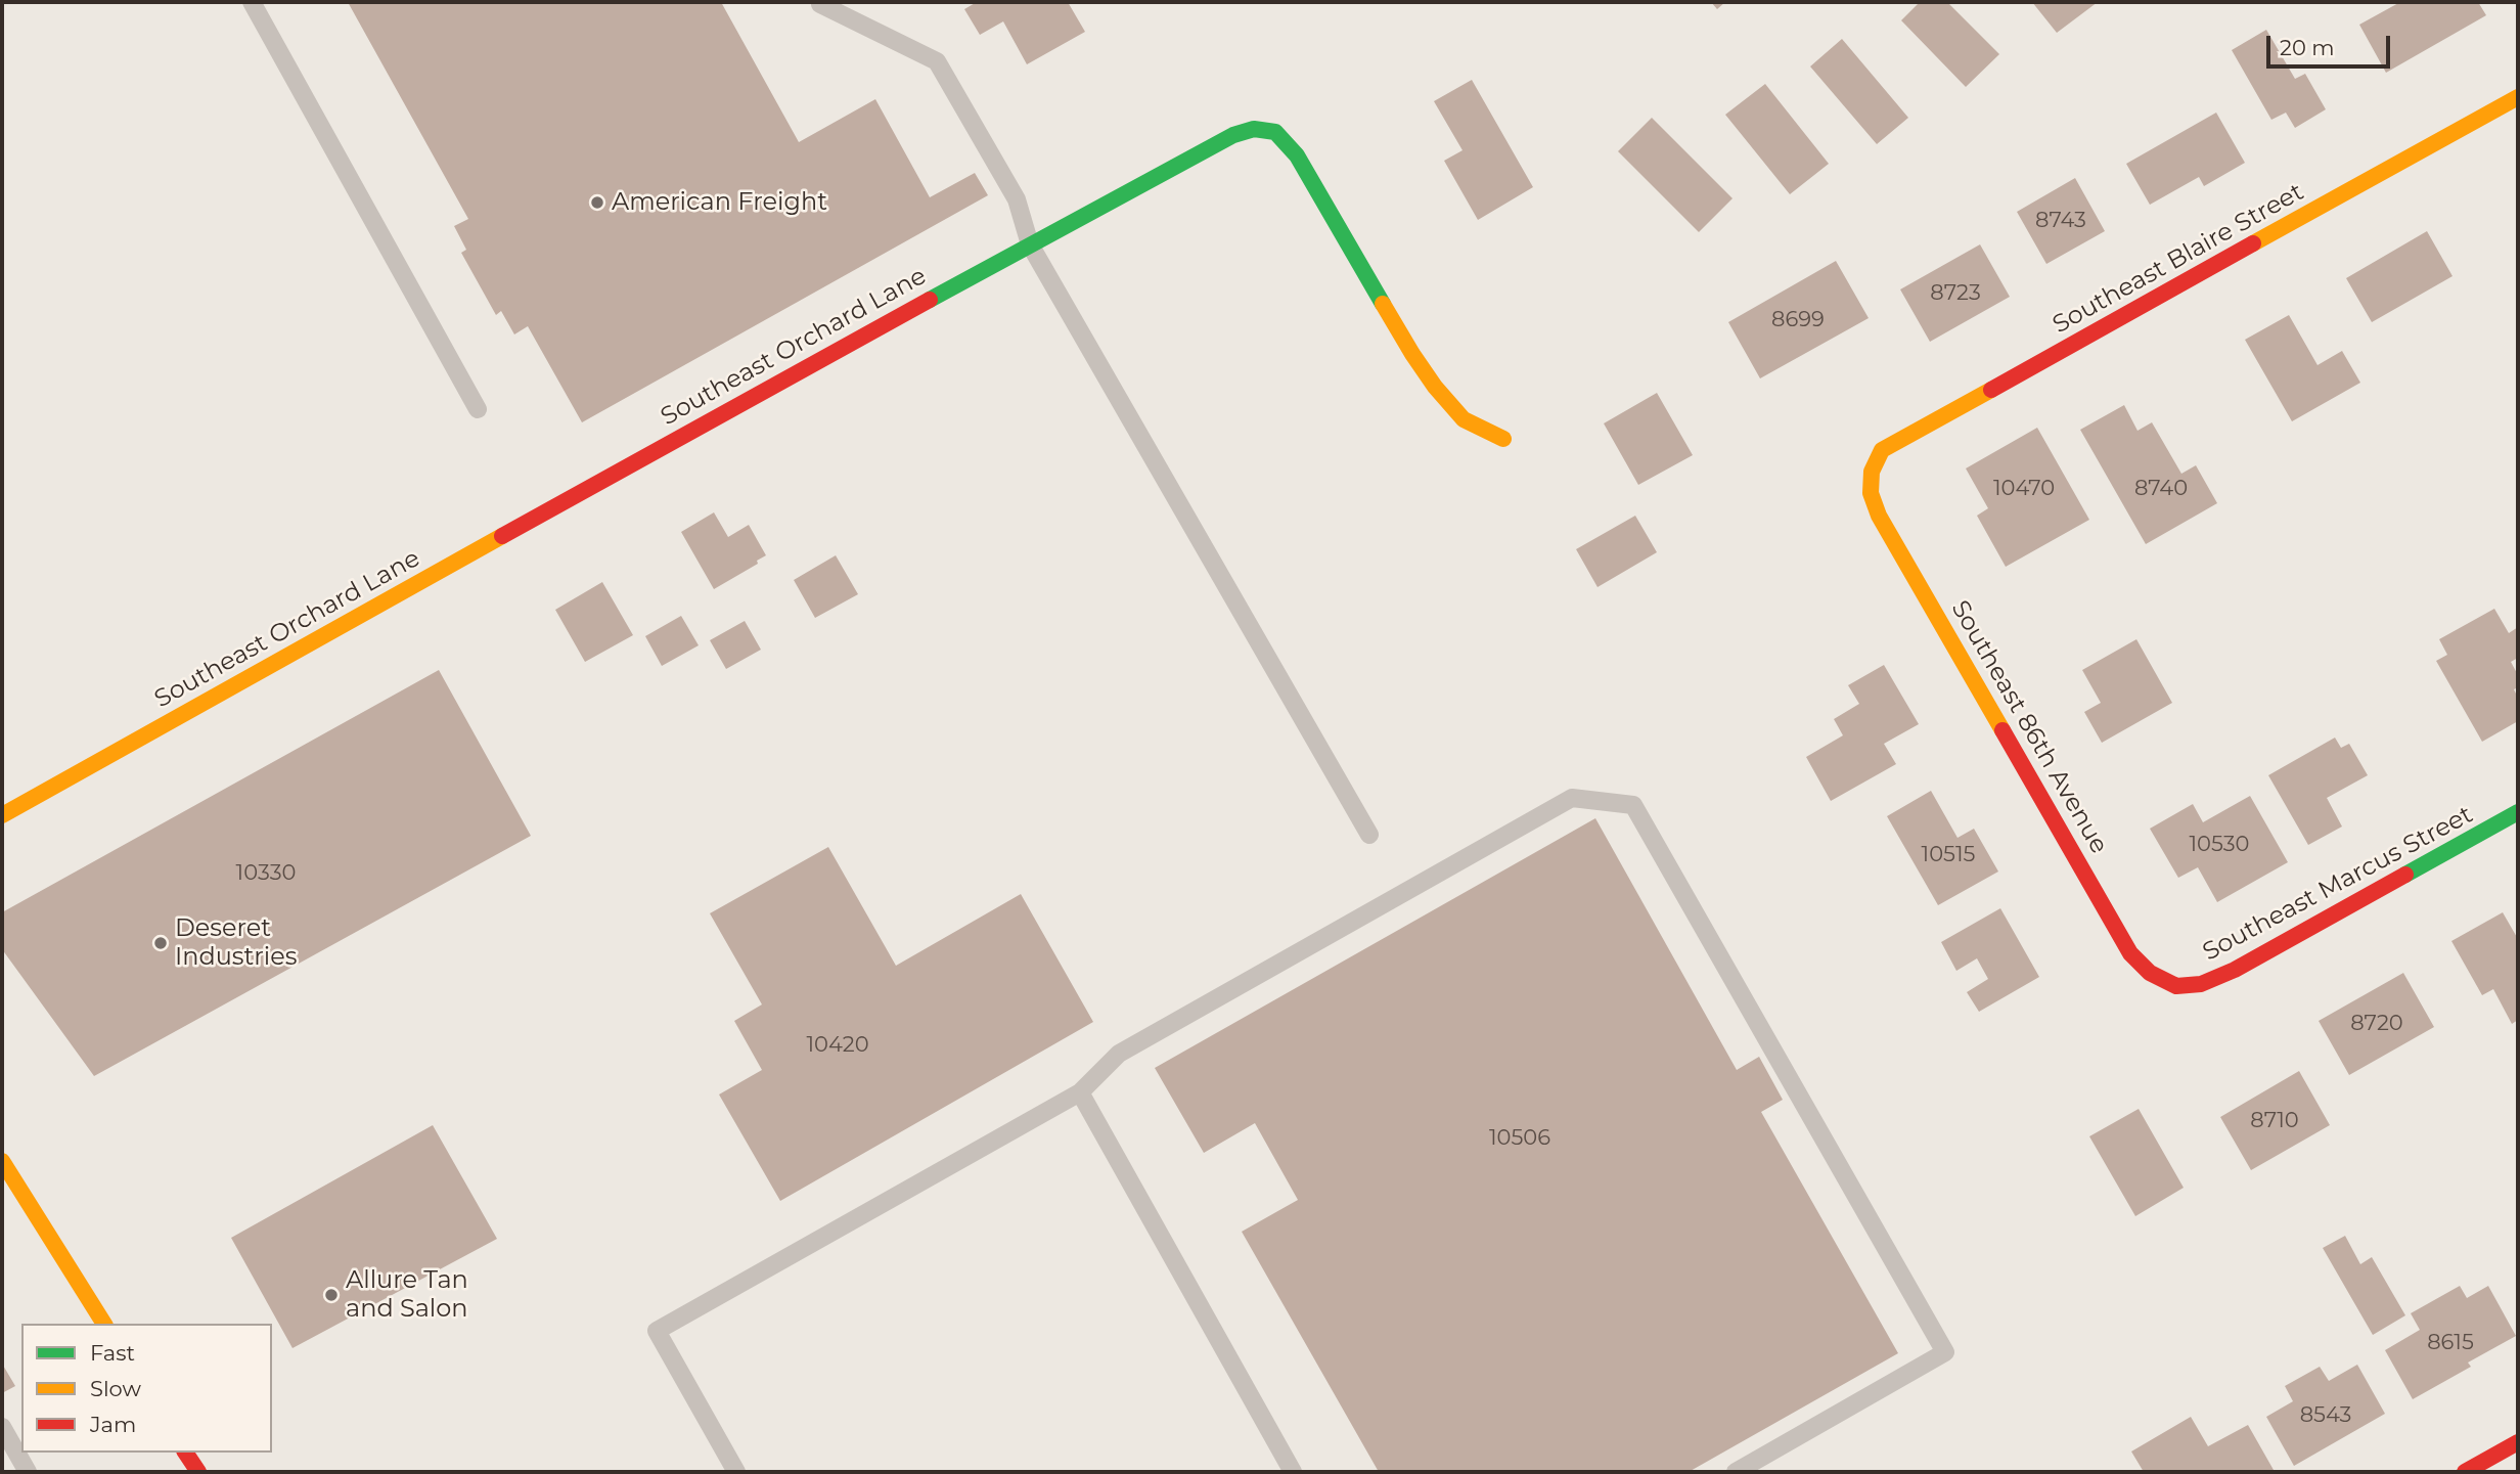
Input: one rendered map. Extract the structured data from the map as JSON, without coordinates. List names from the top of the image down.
{
  "streets": {
    "street": [
      "Southeast Blaire Street",
      "Southeast Orchard Lane",
      "Southeast 86th Avenue",
      "Southeast Marcus Street"
    ]
  },
  "crossings": [
    ["Southeast Blaire Street", "Southeast 86th Avenue"],
    ["Southeast 86th Avenue", "Southeast Marcus Street"]
  ],
  "places": ["American Freight", "Deseret Industries", "Allure Tan and Salon"],
  "house_numbers": [
    "8743",
    "8723",
    "8699",
    "10470",
    "8740",
    "10530",
    "10515",
    "10330",
    "8720",
    "10420",
    "8710",
    "10506",
    "8615",
    "8543"
  ],
  "legend": ["Fast", "Slow", "Jam"],
  "scale_bar": "20 m"
}
